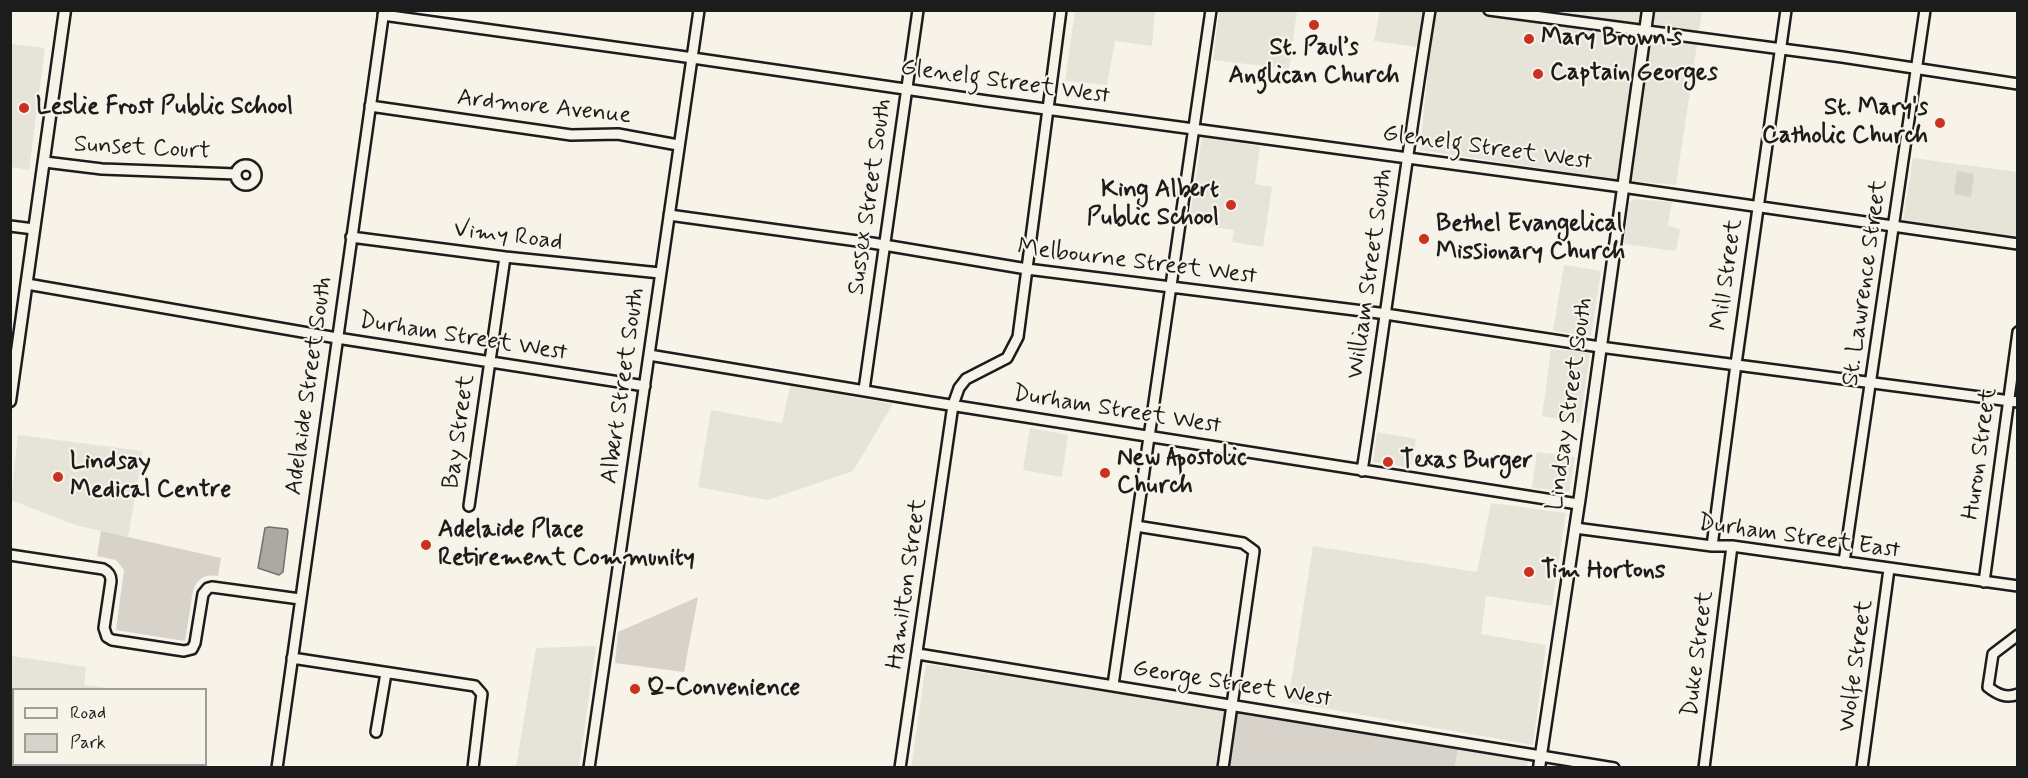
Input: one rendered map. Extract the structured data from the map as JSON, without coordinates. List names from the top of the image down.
{
  "streets": {
    "main road": ["Lindsay Street South"],
    "street": [
      "Glenelg Street West",
      "Ardmore Avenue",
      "Sunset Court",
      "Sussex Street South",
      "Vimy Road",
      "Melbourne Street West",
      "William Street South",
      "Mill Street",
      "St. Lawrence Street",
      "Durham Street West",
      "Adelaide Street South",
      "Albert Street South",
      "Bay Street",
      "Huron Street",
      "Durham Street East",
      "Hamilton Street",
      "Duke Street",
      "Wolfe Street",
      "George Street West"
    ]
  },
  "crossings": [
    ["Glenelg Street West", "Sussex Street South"],
    ["Glenelg Street West", "William Street South"],
    ["Glenelg Street West", "Mill Street"],
    ["Glenelg Street West", "St. Lawrence Street"],
    ["Glenelg Street West", "Adelaide Street South"],
    ["Glenelg Street West", "Albert Street South"],
    ["Glenelg Street West", "Lindsay Street South"],
    ["Glenelg Street West", "Hamilton Street"],
    ["Ardmore Avenue", "Adelaide Street South"],
    ["Ardmore Avenue", "Albert Street South"],
    ["Sussex Street South", "Melbourne Street West"],
    ["Sussex Street South", "Durham Street West"],
    ["Vimy Road", "Adelaide Street South"],
    ["Vimy Road", "Albert Street South"],
    ["Vimy Road", "Bay Street"],
    ["Melbourne Street West", "William Street South"],
    ["Melbourne Street West", "Mill Street"],
    ["Melbourne Street West", "St. Lawrence Street"],
    ["Melbourne Street West", "Albert Street South"],
    ["Melbourne Street West", "Lindsay Street South"],
    ["Melbourne Street West", "Huron Street"],
    ["Melbourne Street West", "Hamilton Street"],
    ["William Street South", "Durham Street West"],
    ["Mill Street", "Durham Street East"],
    ["St. Lawrence Street", "Durham Street East"],
    ["Durham Street West", "Adelaide Street South"],
    ["Durham Street West", "Albert Street South"],
    ["Durham Street West", "Lindsay Street South"],
    ["Durham Street West", "Bay Street"],
    ["Durham Street West", "Hamilton Street"],
    ["Lindsay Street South", "Durham Street East"],
    ["Lindsay Street South", "George Street West"],
    ["Huron Street", "Durham Street East"],
    ["Durham Street East", "Duke Street"],
    ["Durham Street East", "Wolfe Street"],
    ["Hamilton Street", "George Street West"]
  ],
  "places": [
    "St. Paul’s Anglican Church",
    "Mary Brown's",
    "Captain Georges",
    "Leslie Frost Public School",
    "St. Mary's Catholic Church",
    "King Albert Public School",
    "Bethel Evangelical Missionary Church",
    "Texas Burger",
    "New Apostolic Church",
    "Lindsay Medical Centre",
    "Adelaide Place Retirement Community",
    "Tim Hortons",
    "Q-Convenience"
  ],
  "legend": ["Road", "Park"]
}
